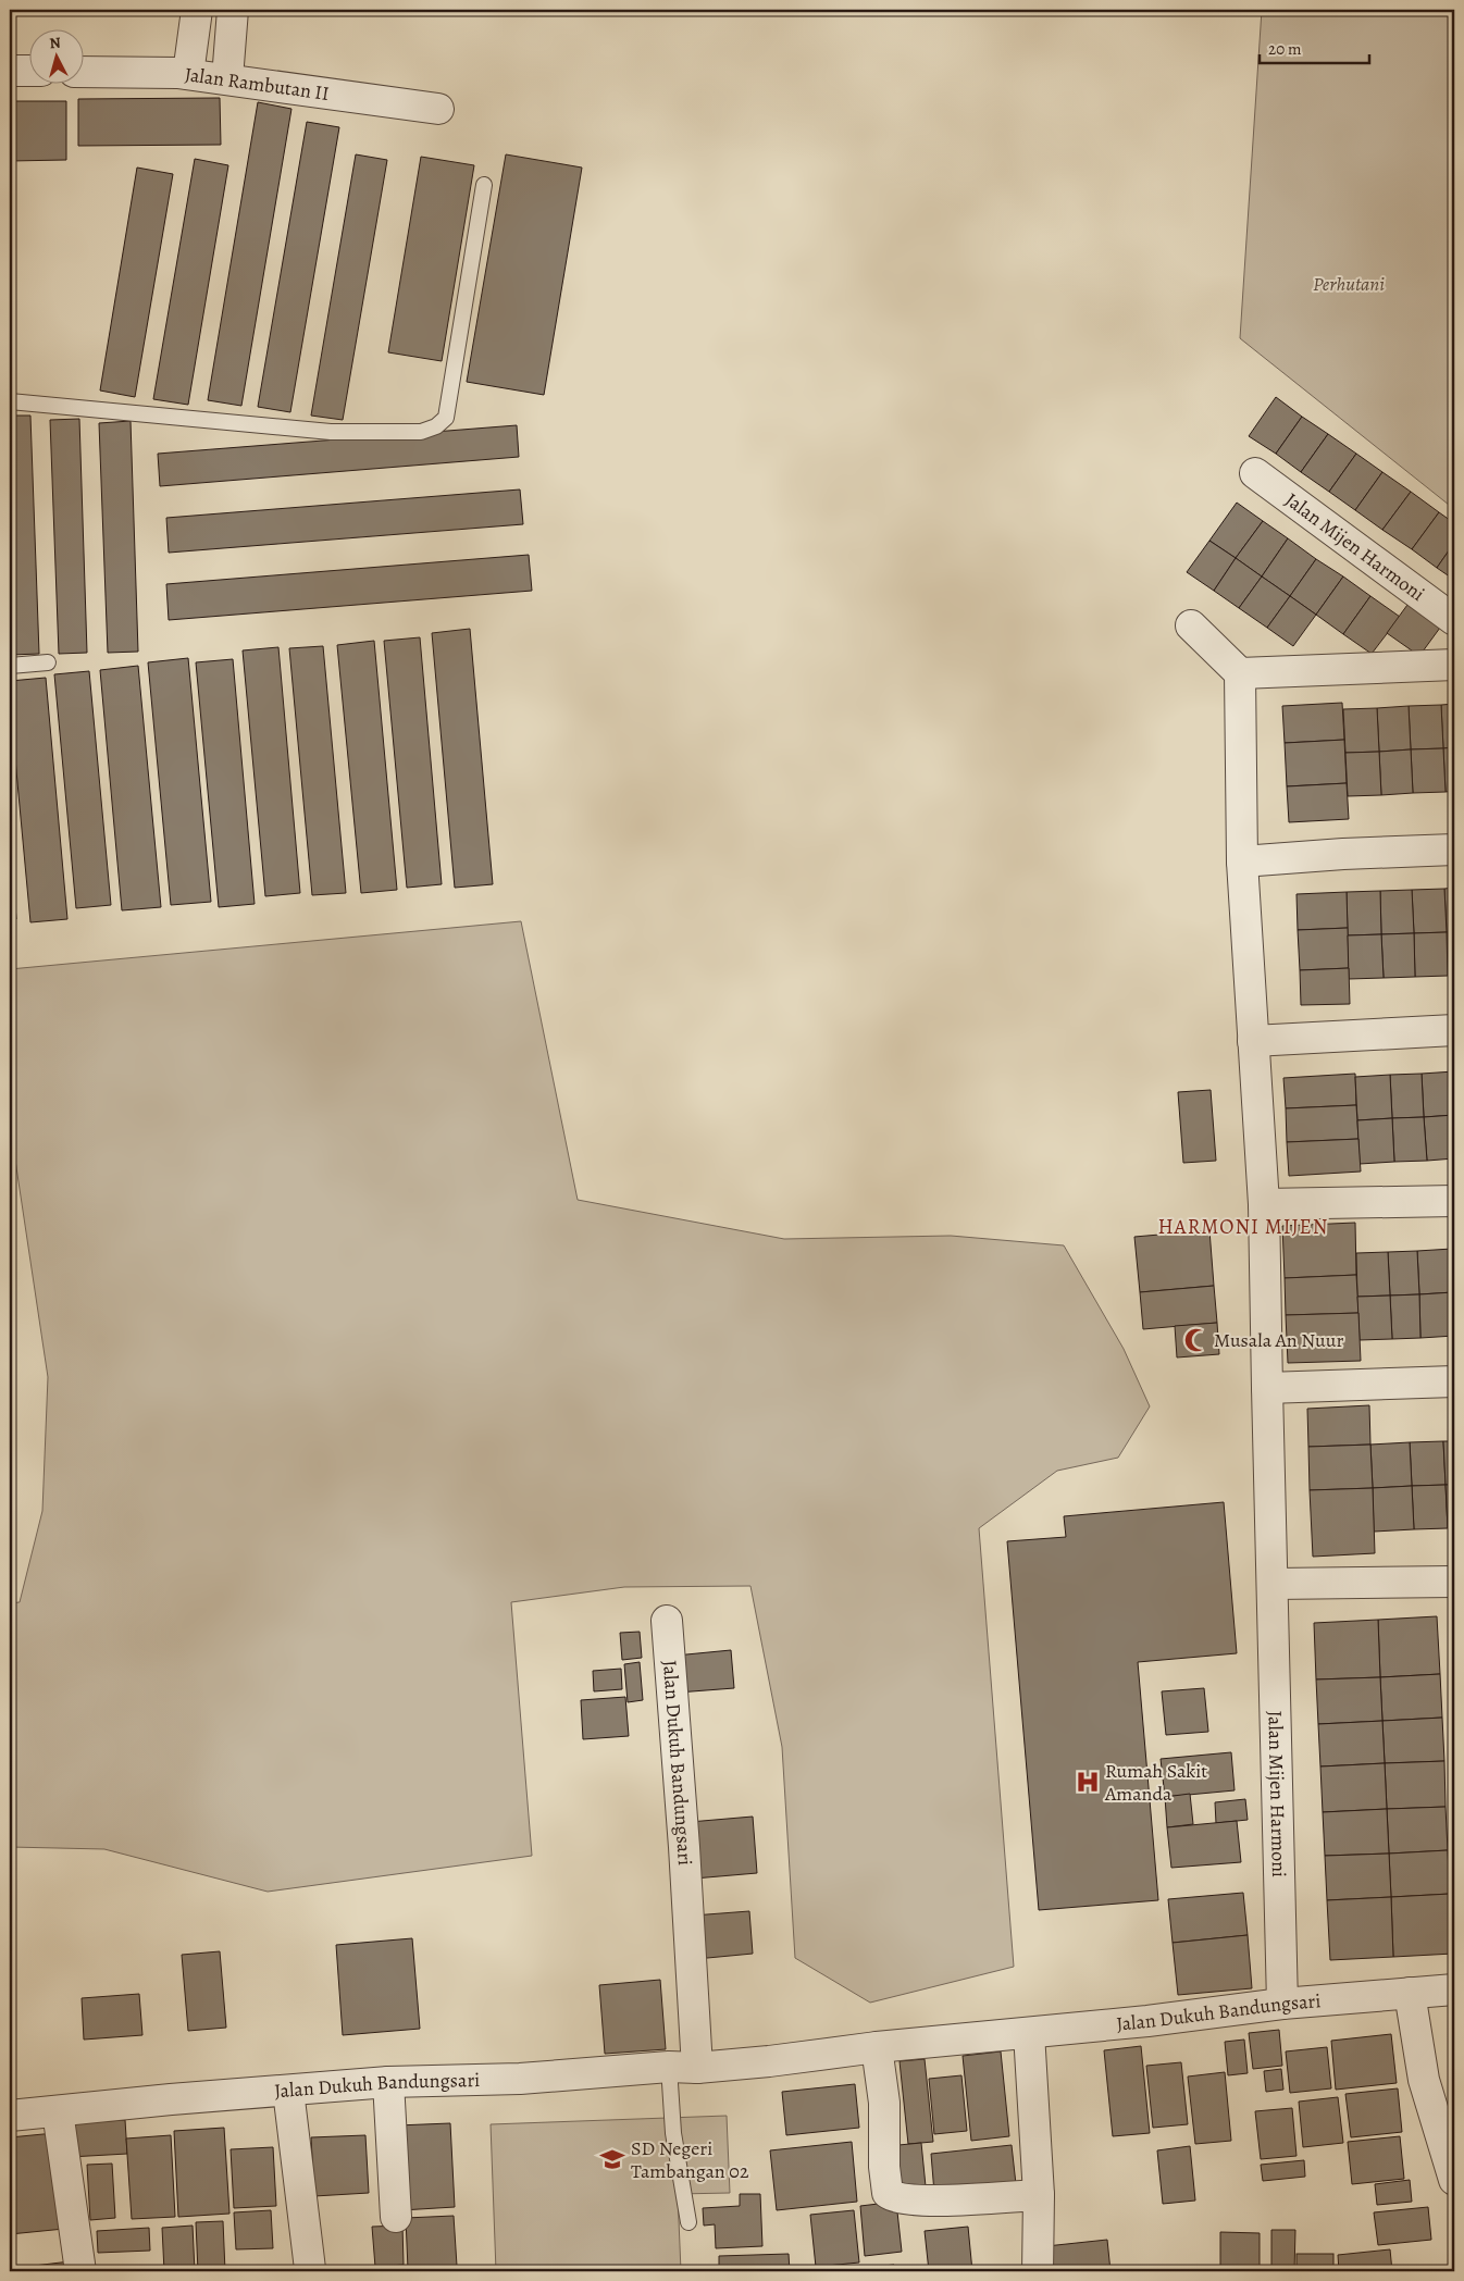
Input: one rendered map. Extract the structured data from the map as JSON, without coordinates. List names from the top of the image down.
{
  "streets": {
    "street": ["Jalan Rambutan II", "Jalan Mijen Harmoni", "Jalan Dukuh Bandungsari"]
  },
  "crossings": [
    ["Jalan Mijen Harmoni", "Jalan Dukuh Bandungsari"]
  ],
  "districts": ["HARMONI MIJEN"],
  "parks": ["Perhutani"],
  "places": {
    "mosque": ["Musala An Nuur"],
    "hospital": ["Rumah Sakit Amanda"],
    "school or university": ["SD Negeri Tambangan 02"]
  },
  "scale_bar": "20 m",
  "north": "top"
}
